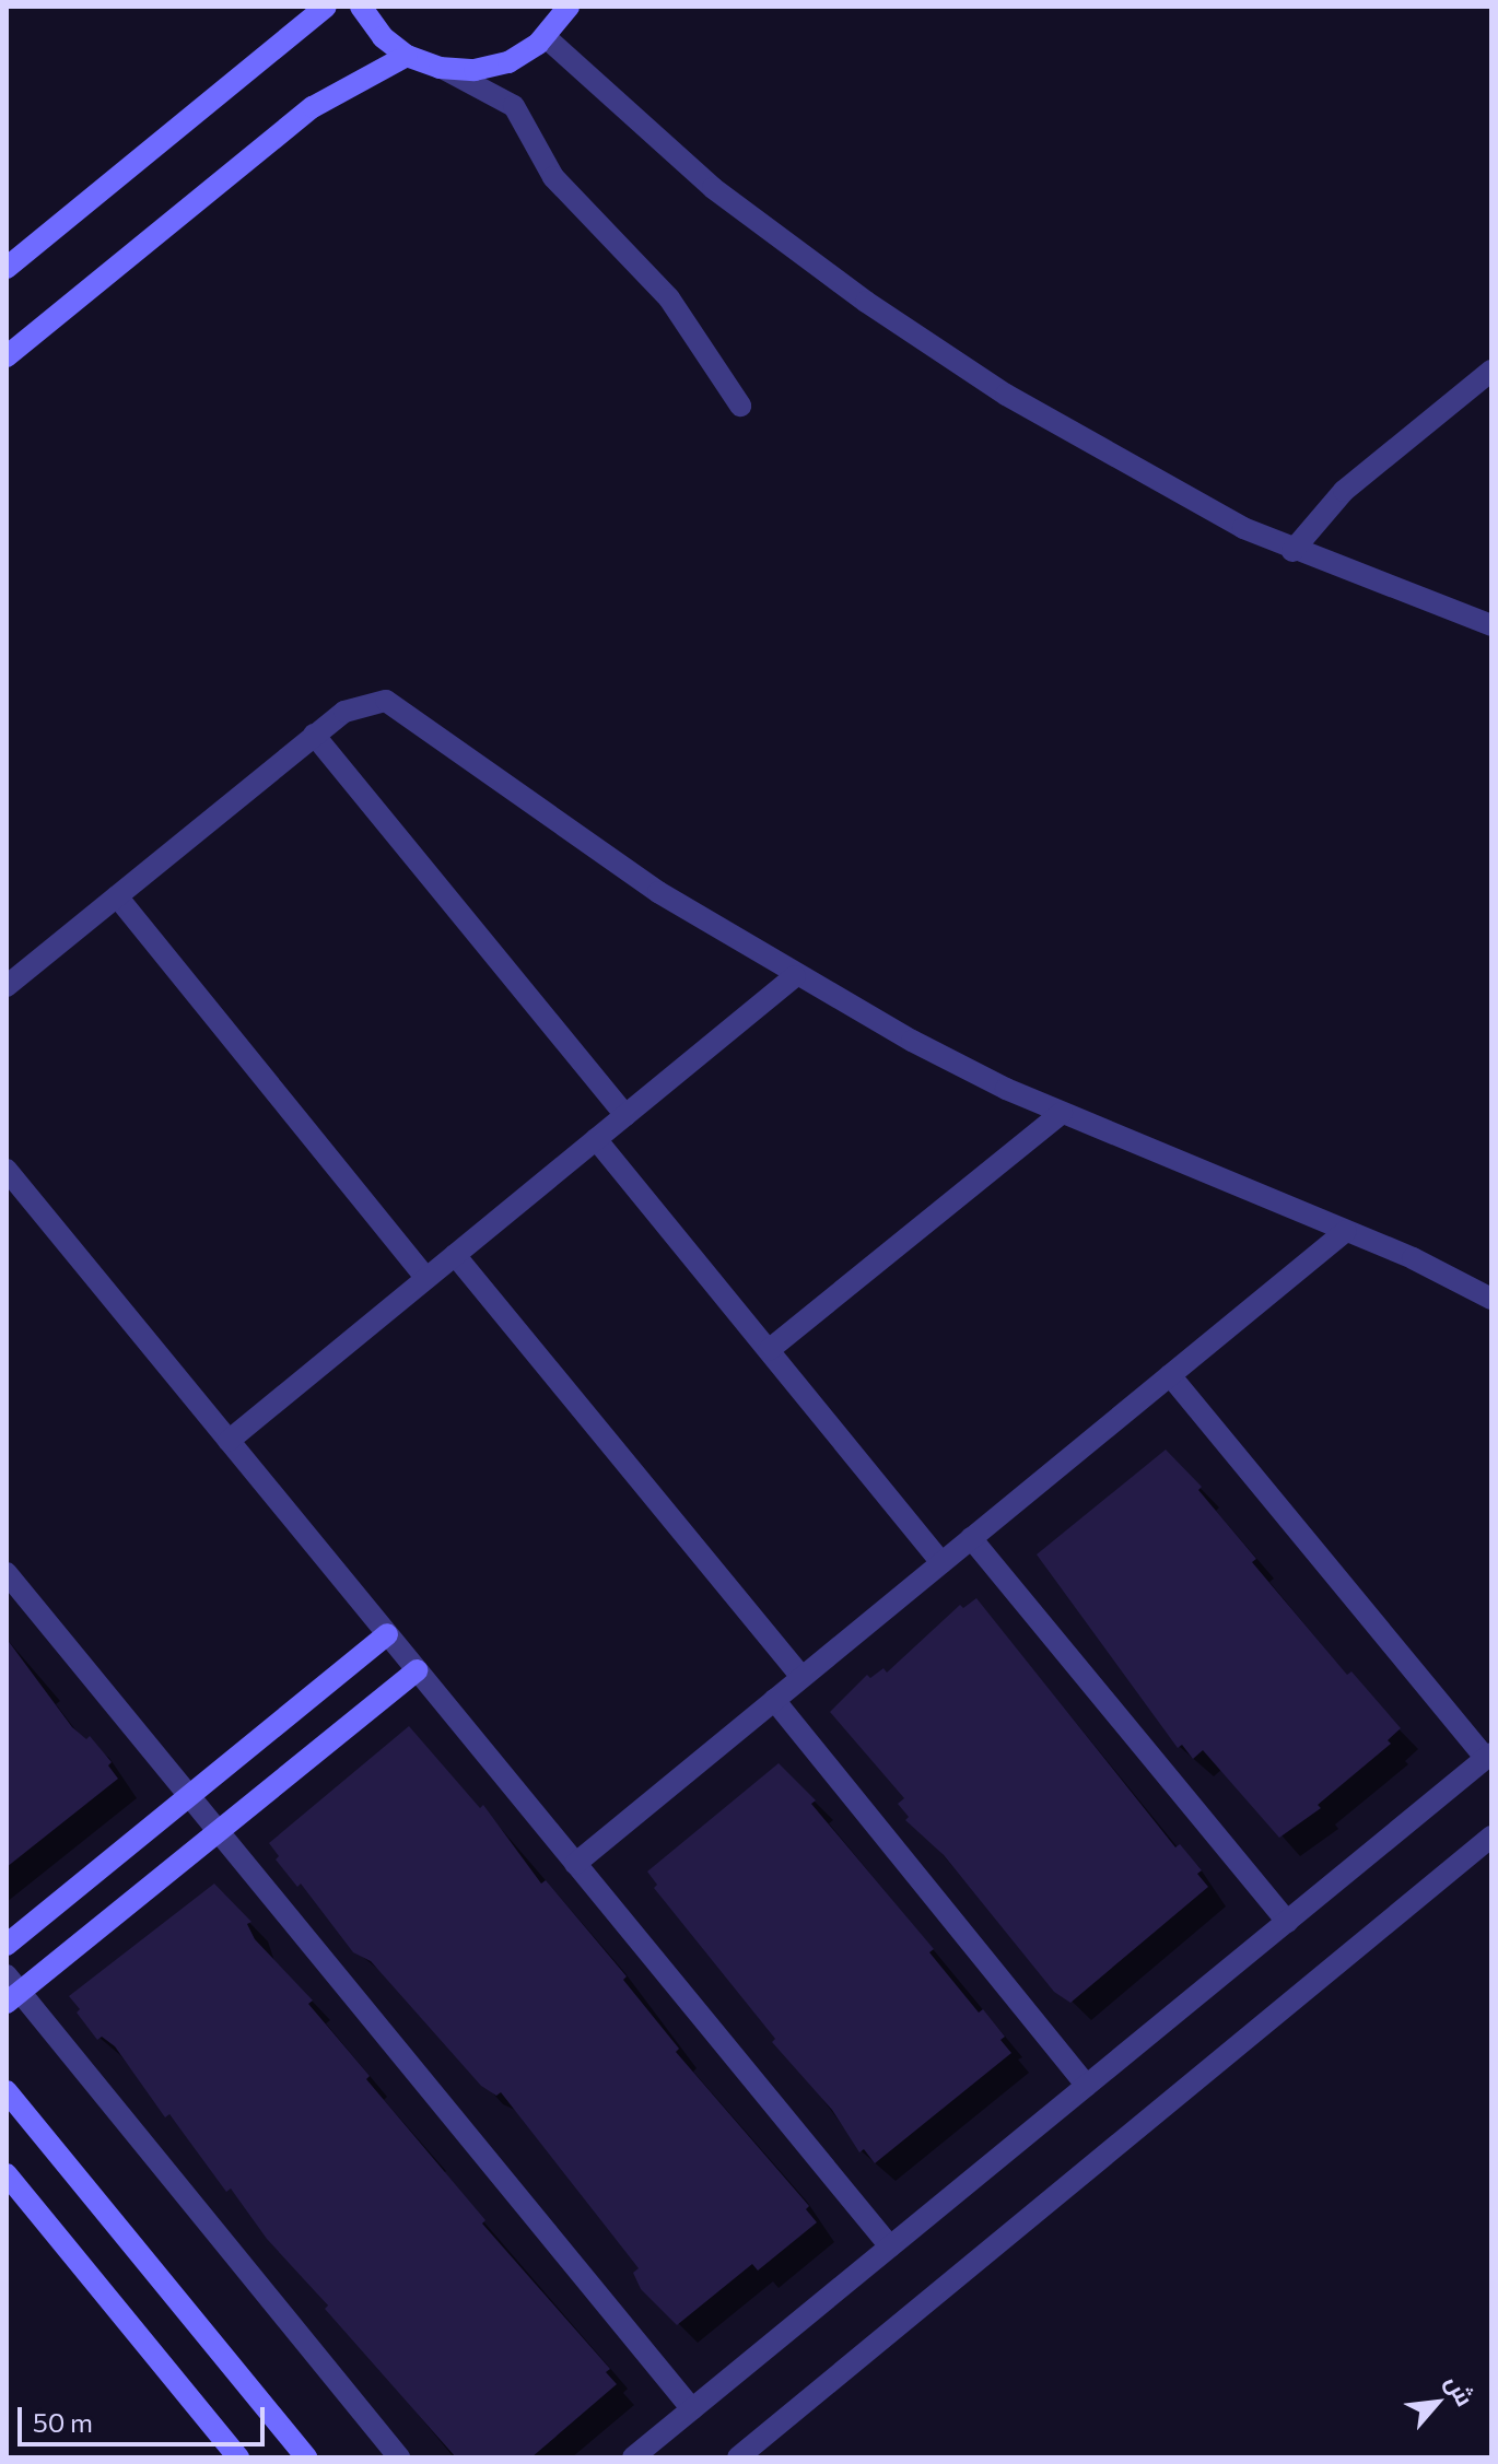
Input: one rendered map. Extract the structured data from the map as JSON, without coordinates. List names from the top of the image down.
{
  "scale_bar": "50 m",
  "north": "top right"
}
